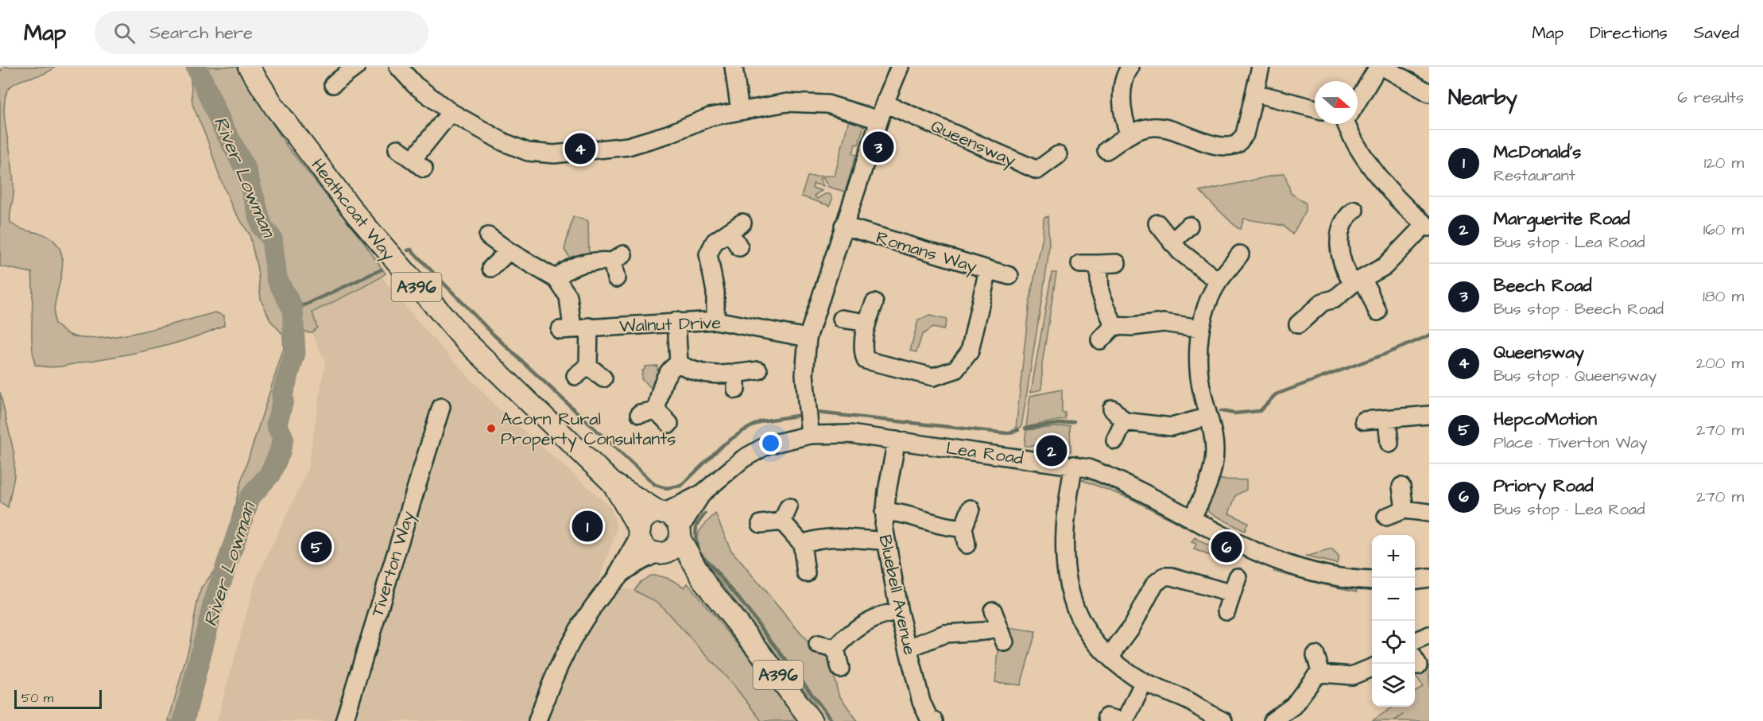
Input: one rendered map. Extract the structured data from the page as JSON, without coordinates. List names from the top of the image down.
{
  "streets": {
    "main road": ["Heathcoat Way", "A396"],
    "street": [
      "Queensway",
      "Romans Way",
      "Walnut Drive",
      "Lea Road",
      "Tiverton Way",
      "Bluebell Avenue"
    ]
  },
  "crossings": [
    ["Heathcoat Way", "A396"],
    ["Heathcoat Way", "Lea Road"],
    ["A396", "Lea Road"],
    ["Lea Road", "Bluebell Avenue"]
  ],
  "water": ["River Lowman"],
  "places": ["Acorn Rural Property Consultants"],
  "scale_bar": "50 m",
  "north": "right",
  "page": {
    "header": "Map",
    "search": "Search here",
    "nav": ["Map", "Directions", "Saved"],
    "heading": ["Nearby", "6 results"],
    "list": [
      {
        "mark": "1",
        "name": "McDonald's",
        "note": "Restaurant",
        "value": "120 m"
      },
      {
        "mark": "2",
        "name": "Marguerite Road",
        "note": "Bus stop · Lea Road",
        "value": "160 m"
      },
      {
        "mark": "3",
        "name": "Beech Road",
        "note": "Bus stop · Beech Road",
        "value": "180 m"
      },
      {
        "mark": "4",
        "name": "Queensway",
        "note": "Bus stop · Queensway",
        "value": "200 m"
      },
      {
        "mark": "5",
        "name": "HepcoMotion",
        "note": "Place · Tiverton Way",
        "value": "270 m"
      },
      {
        "mark": "6",
        "name": "Priory Road",
        "note": "Bus stop · Lea Road",
        "value": "270 m"
      }
    ],
    "pins": [
      "3",
      "4",
      "2",
      "1",
      "5",
      "6"
    ],
    "map_buttons": ["+", "−"],
    "scale": "50 m"
  }
}
